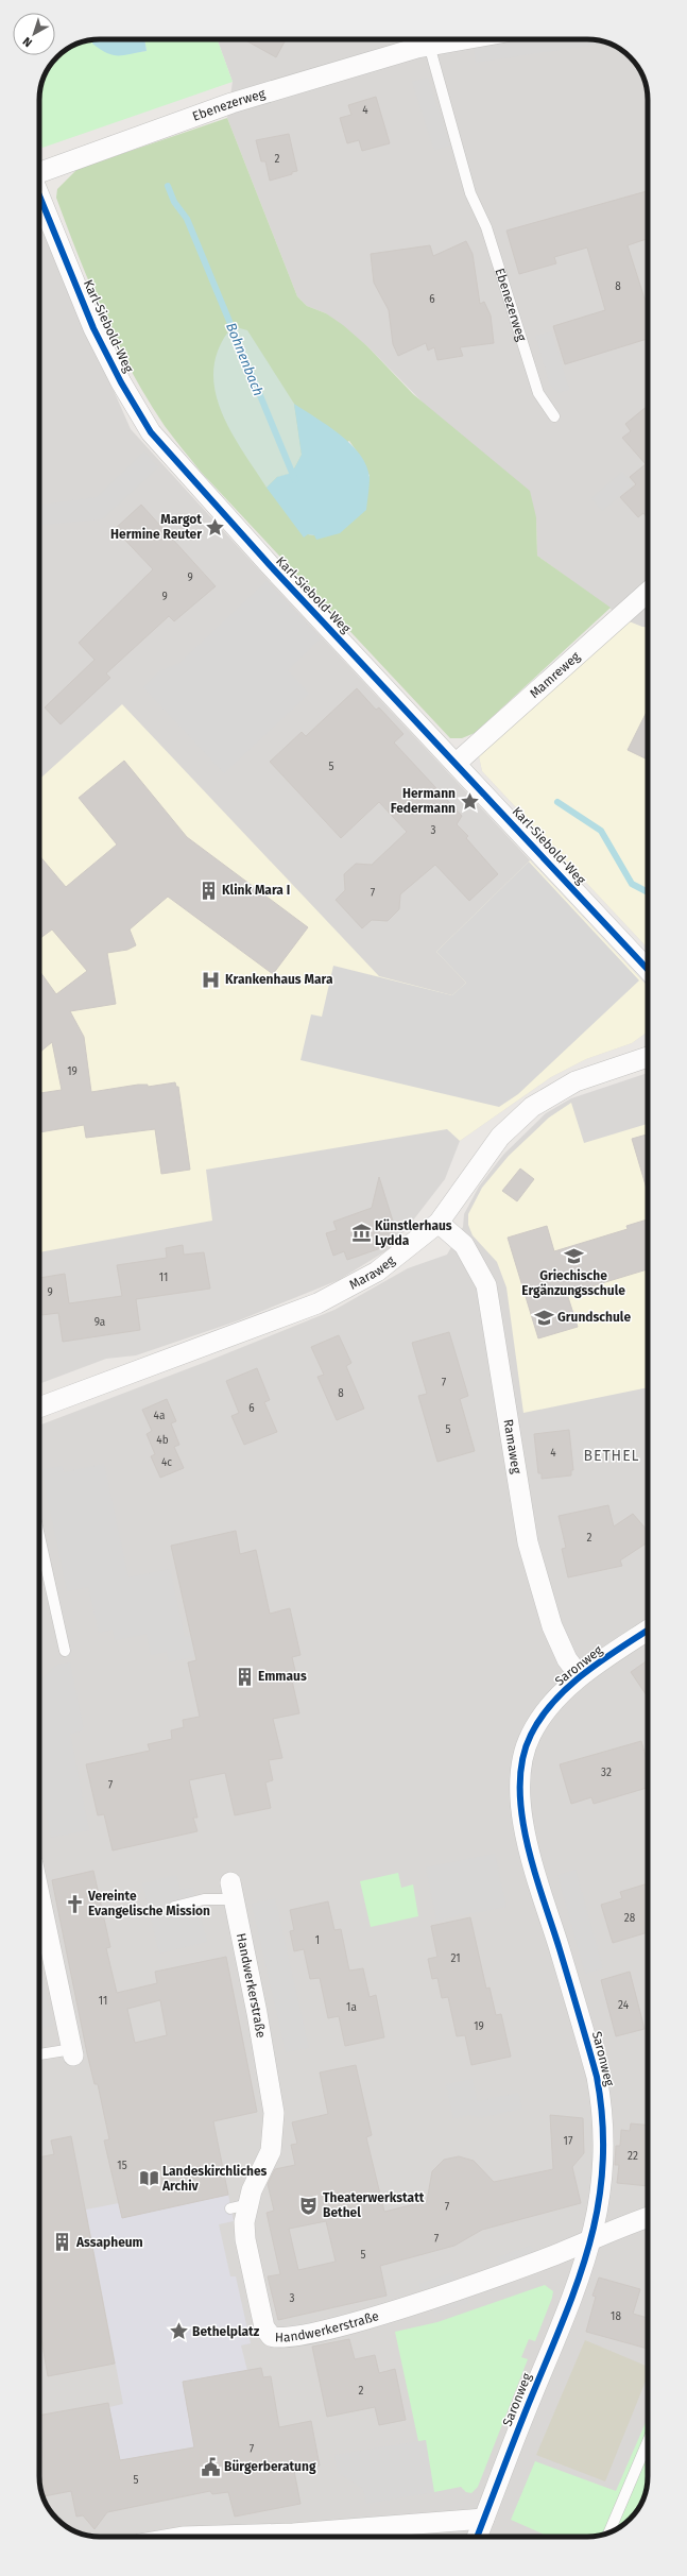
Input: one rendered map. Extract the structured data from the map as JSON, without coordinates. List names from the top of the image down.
{
  "streets": {
    "street": [
      "Ebenezerweg",
      "Karl-Siebold-Weg",
      "Mamreweg",
      "Maraweg",
      "Ramaweg",
      "Saronweg",
      "Handwerkerstraße"
    ]
  },
  "crossings": [
    ["Karl-Siebold-Weg", "Mamreweg"],
    ["Maraweg", "Ramaweg"],
    ["Ramaweg", "Saronweg"],
    ["Saronweg", "Handwerkerstraße"]
  ],
  "districts": ["BETHEL"],
  "water": ["Bohnenbach"],
  "places": {
    "place": ["Margot Hermine Reuter", "Hermann Federmann", "Bethelplatz"],
    "building": ["Klink Mara I", "Emmaus", "Assapheum"],
    "hospital": ["Krankenhaus Mara"],
    "museum": ["Künstlerhaus Lydda"],
    "school or university": ["Griechische Ergänzungsschule", "Grundschule"],
    "church": ["Vereinte Evangelische Mission"],
    "library": ["Landeskirchliches Archiv"],
    "theatre": ["Theaterwerkstatt Bethel"],
    "public building": ["Bürgerberatung"]
  },
  "house_numbers": [
    "4",
    "2",
    "8",
    "6",
    "9",
    "9",
    "5",
    "3",
    "7",
    "19",
    "11",
    "9",
    "9a",
    "7",
    "8",
    "6",
    "4a",
    "5",
    "4b",
    "4",
    "4c",
    "2",
    "32",
    "7",
    "28",
    "1",
    "21",
    "11",
    "24",
    "1a",
    "19",
    "17",
    "22",
    "15",
    "7",
    "7",
    "5",
    "3",
    "18",
    "2",
    "7",
    "5"
  ],
  "north": "bottom left"
}
